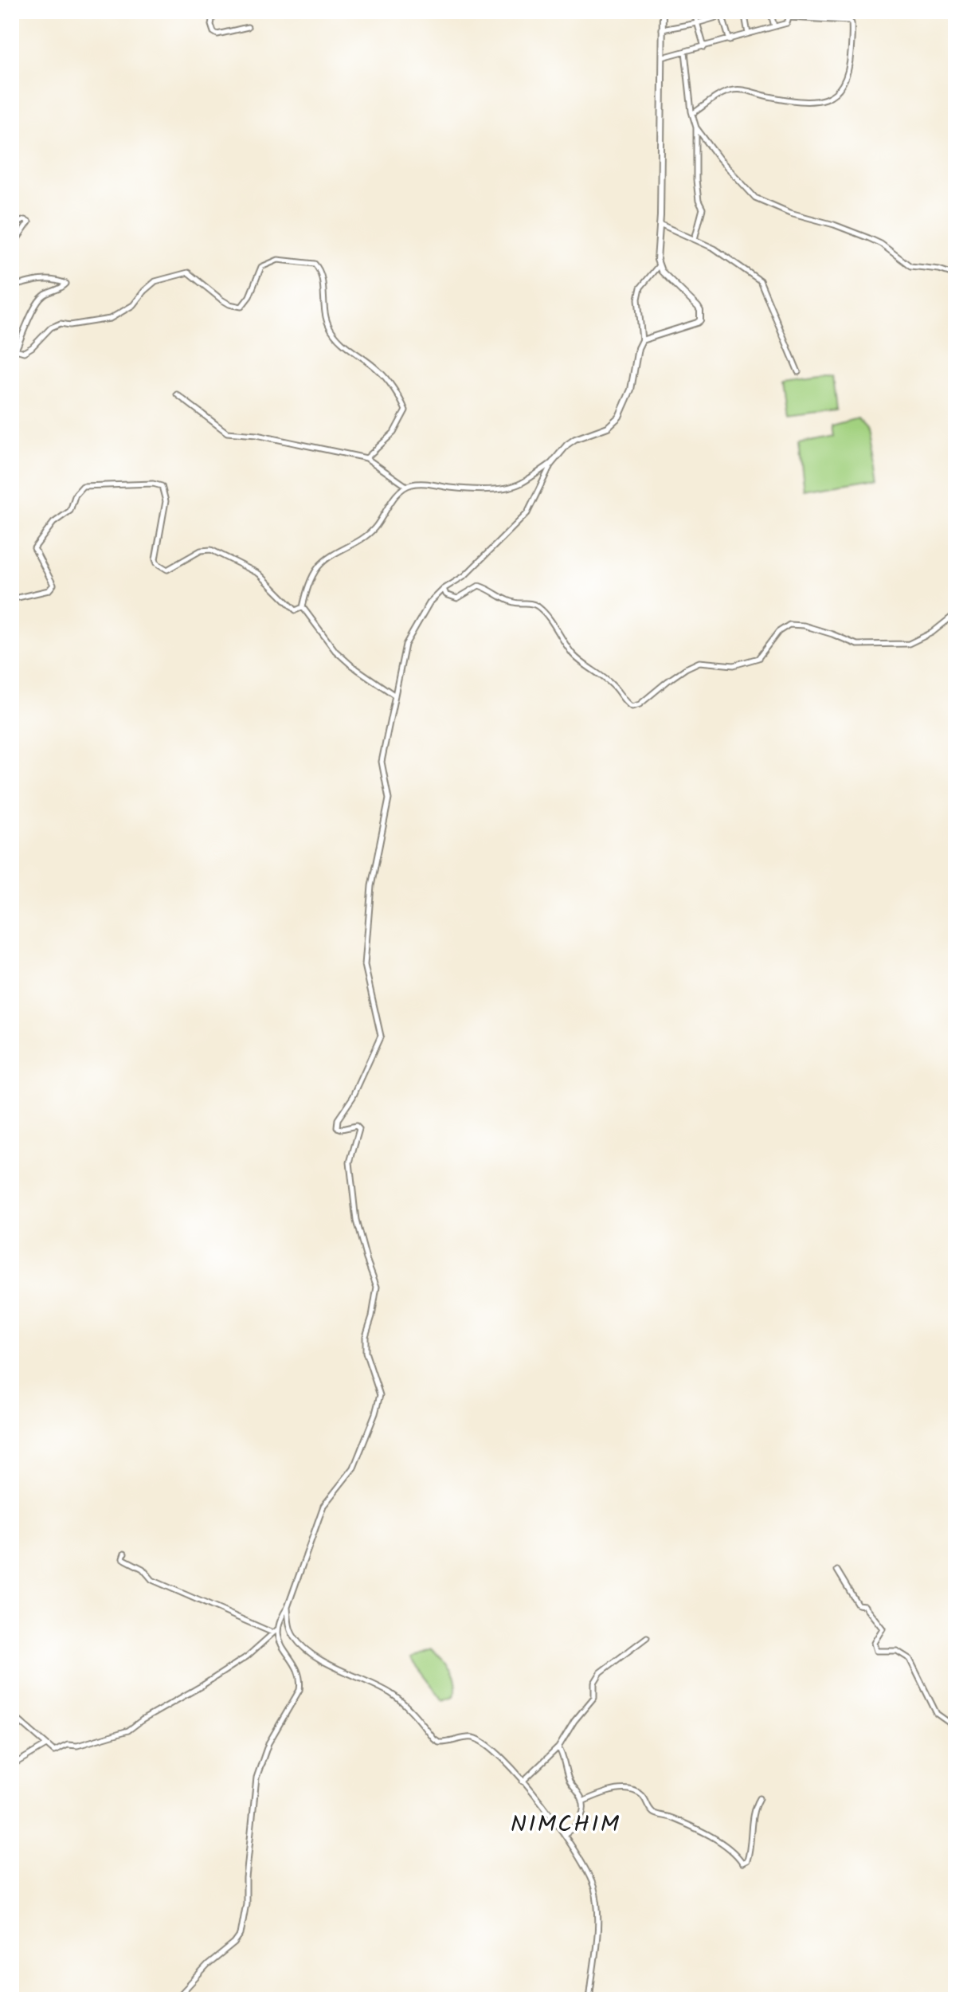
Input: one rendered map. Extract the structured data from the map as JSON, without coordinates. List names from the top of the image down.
{
  "districts": ["NIMCHIM"]
}
